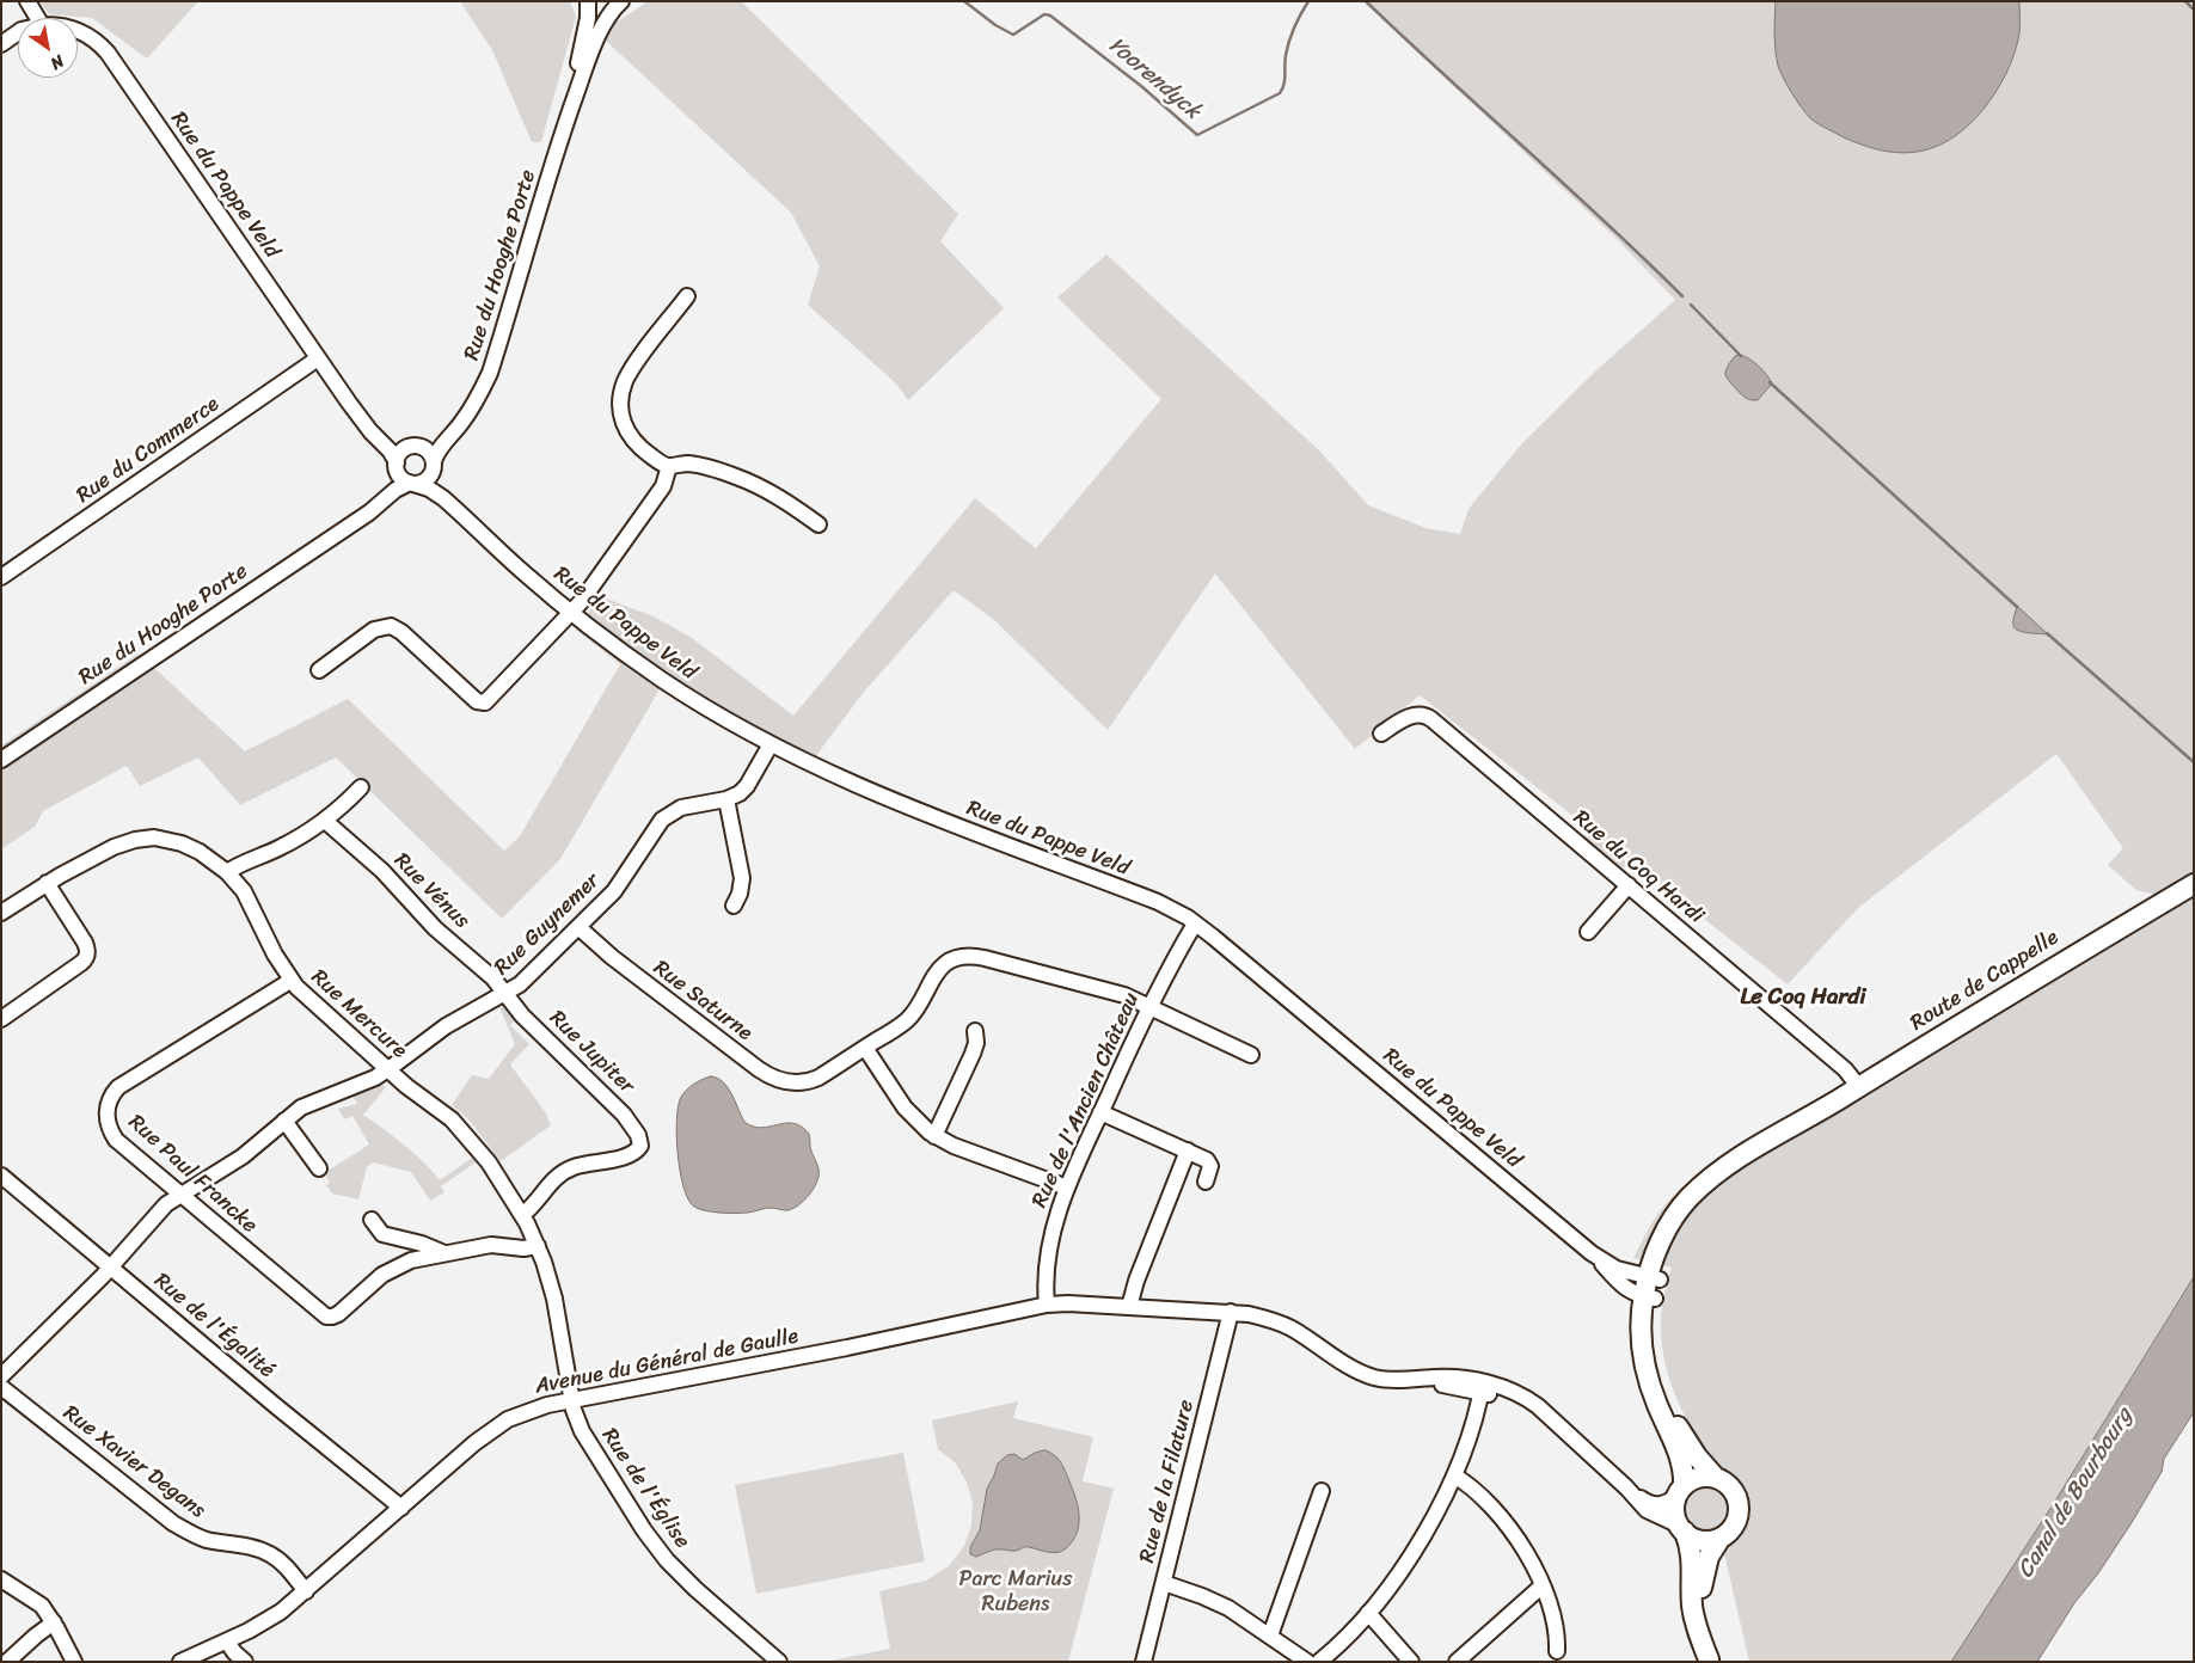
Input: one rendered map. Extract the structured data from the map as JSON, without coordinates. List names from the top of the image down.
{
  "streets": {
    "main road": ["Route de Cappelle"],
    "street": [
      "Rue du Pappe Veld",
      "Rue du Hooghe Porte",
      "Rue du Commerce",
      "Rue du Coq Hardi",
      "Rue Vénus",
      "Rue Guynemer",
      "Rue Saturne",
      "Rue Mercure",
      "Rue Jupiter",
      "Rue de l'Ancien Château",
      "Rue Paul Francke",
      "Rue de l'Égalité",
      "Avenue du Général de Gaulle",
      "Rue Xavier Degans",
      "Rue de la Filature",
      "Rue de l'Église"
    ]
  },
  "crossings": [
    ["Rue du Pappe Veld", "Rue du Hooghe Porte"],
    ["Rue du Pappe Veld", "Rue du Commerce"],
    ["Rue du Pappe Veld", "Rue Guynemer"],
    ["Rue du Pappe Veld", "Route de Cappelle"],
    ["Rue du Pappe Veld", "Rue de l'Ancien Château"],
    ["Rue du Coq Hardi", "Route de Cappelle"],
    ["Rue Vénus", "Rue Guynemer"],
    ["Rue Vénus", "Rue Jupiter"],
    ["Rue Guynemer", "Rue Saturne"],
    ["Rue Guynemer", "Rue Mercure"],
    ["Rue Guynemer", "Rue Jupiter"],
    ["Rue Guynemer", "Rue Paul Francke"],
    ["Rue Guynemer", "Rue de l'Égalité"],
    ["Rue Mercure", "Rue Jupiter"],
    ["Rue Mercure", "Rue Paul Francke"],
    ["Rue Mercure", "Avenue du Général de Gaulle"],
    ["Rue Mercure", "Rue de l'Église"],
    ["Rue de l'Ancien Château", "Avenue du Général de Gaulle"],
    ["Rue de l'Égalité", "Avenue du Général de Gaulle"],
    ["Avenue du Général de Gaulle", "Rue Xavier Degans"],
    ["Avenue du Général de Gaulle", "Rue de la Filature"],
    ["Avenue du Général de Gaulle", "Rue de l'Église"]
  ],
  "districts": ["Le Coq Hardi"],
  "water": ["Yoorendyck", "Canal de Bourbourg"],
  "parks": ["Parc Marius Rubens"],
  "north": "bottom right"
}
